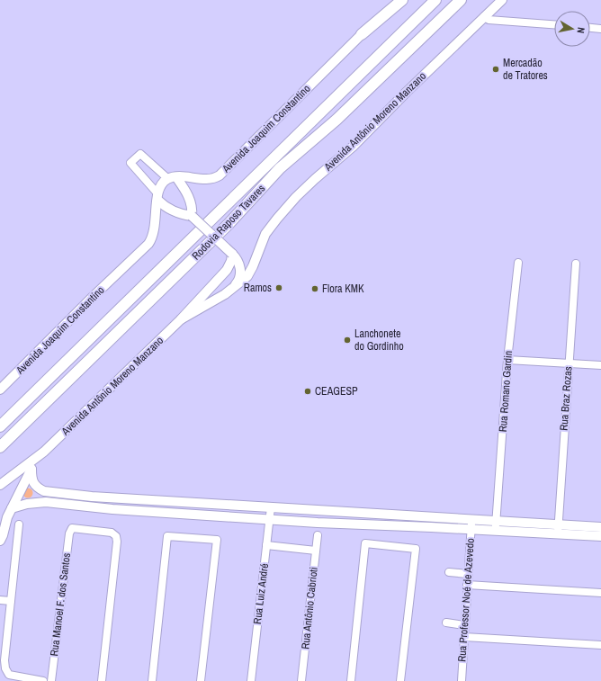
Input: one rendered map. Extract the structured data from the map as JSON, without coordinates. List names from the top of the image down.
{
  "streets": {
    "highway": ["Rodovia Raposo Tavares"],
    "main road": ["Avenida Antônio Moreno Manzano", "Avenida Joaquim Constantino"],
    "street": [
      "Rua Romano Gardin",
      "Rua Braz Rozas",
      "Rua Luiz André",
      "Rua Professor Noé de Azevedo",
      "Rua Manoel F. dos Santos",
      "Rua Antônio Cabrioti"
    ]
  },
  "places": [
    "Mercadão de Tratores",
    "Ramos",
    "Flora KMK",
    "Lanchonete do Gordinho",
    "CEAGESP"
  ],
  "north": "right"
}
